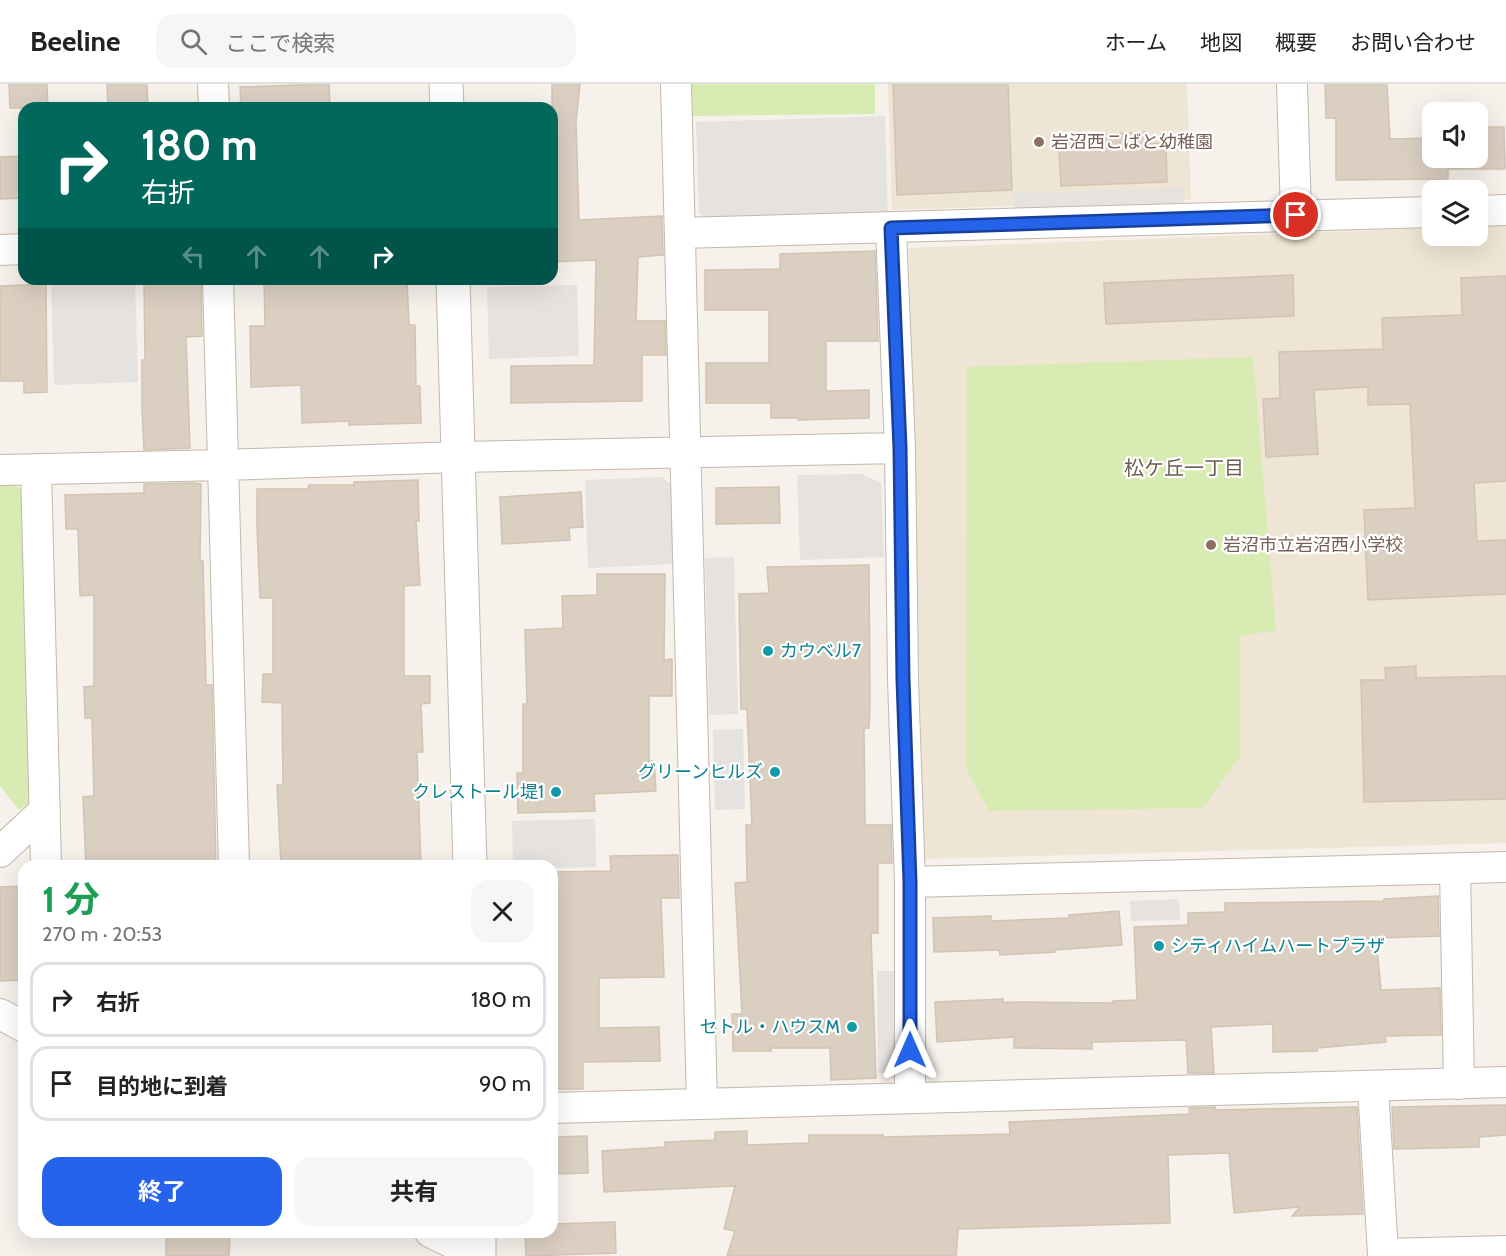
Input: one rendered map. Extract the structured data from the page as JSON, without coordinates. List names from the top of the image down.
{
  "districts": ["松ケ丘一丁目"],
  "places": [
    "岩沼西こばと幼稚園",
    "岩沼市立岩沼西小学校",
    "カウベル7",
    "グリーンヒルズ",
    "クレストール堤1",
    "シティハイムハートプラザ",
    "セトル・ハウスM"
  ],
  "page": {
    "header": "Beeline",
    "search": "ここで検索",
    "nav": [
      "ホーム",
      "地図",
      "概要",
      "お問い合わせ"
    ],
    "turn": ["180 m", "右折"],
    "heading": ["1 分", "270 m · 20:53"],
    "list": [
      {
        "name": "右折",
        "value": "180 m"
      },
      {
        "name": "目的地に到着",
        "value": "90 m"
      }
    ],
    "buttons": ["終了", "共有"]
  }
}
